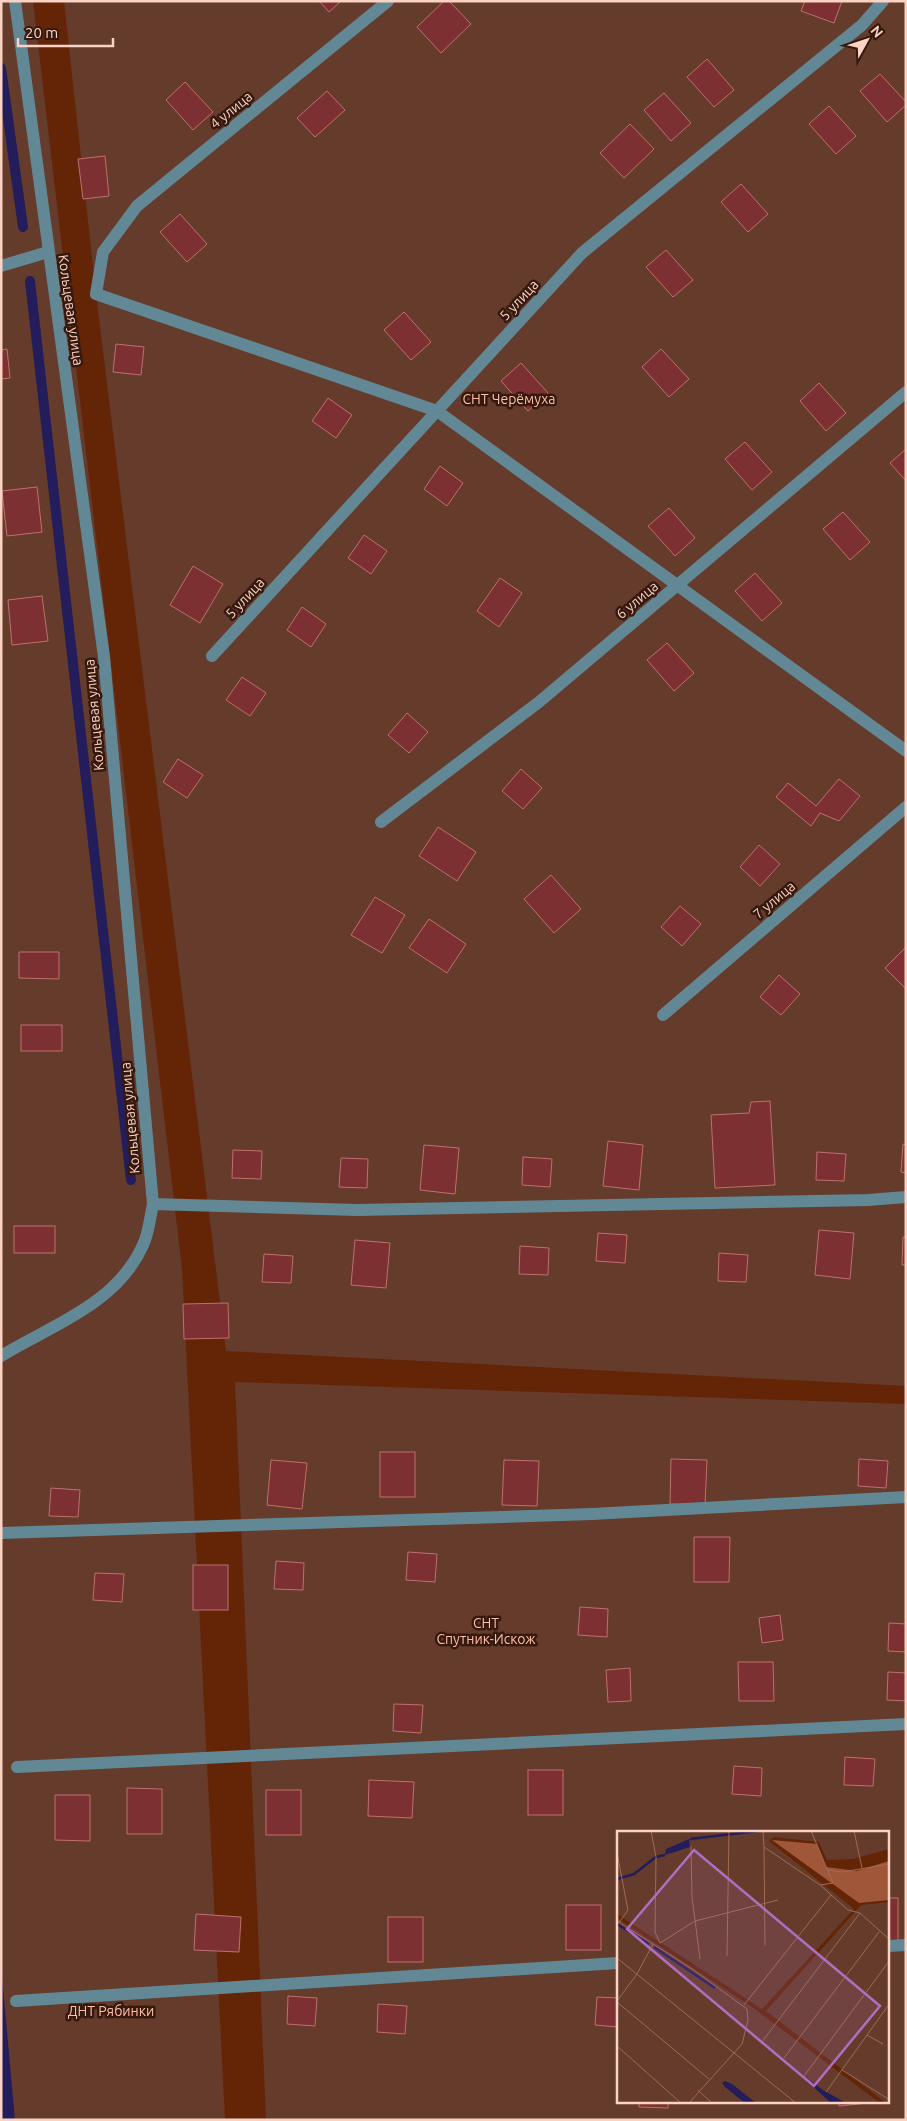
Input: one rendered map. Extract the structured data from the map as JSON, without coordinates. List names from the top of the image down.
{
  "streets": {
    "street": [
      "4 улица",
      "5 улица",
      "Кольцевая улица",
      "6 улица",
      "7 улица"
    ]
  },
  "crossings": [
    ["4 улица", "5 улица"]
  ],
  "parks": ["СНТ Черёмуха", "СНТ Спутник-Искож", "ДНТ Рябинки"],
  "scale_bar": "20 m",
  "north": "top right"
}
